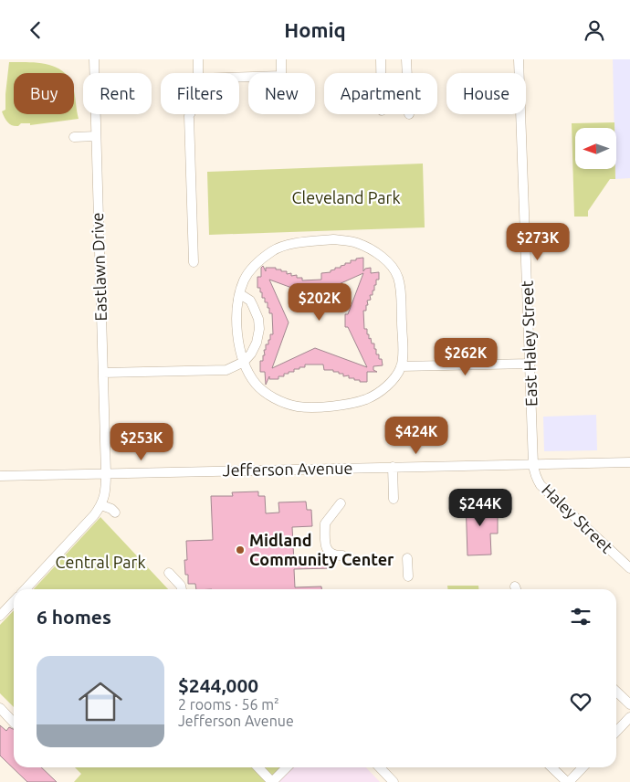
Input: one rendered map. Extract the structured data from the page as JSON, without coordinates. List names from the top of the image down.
{
  "streets": {
    "street": [
      "Eastlawn Drive",
      "East Haley Street",
      "Jefferson Avenue",
      "Haley Street"
    ]
  },
  "crossings": [
    ["Eastlawn Drive", "Jefferson Avenue"],
    ["East Haley Street", "Jefferson Avenue"],
    ["East Haley Street", "Haley Street"],
    ["Jefferson Avenue", "Haley Street"]
  ],
  "parks": ["Cleveland Park", "Central Park"],
  "places": ["Midland Community Center"],
  "north": "left",
  "page": {
    "header": "Homiq",
    "chip": [
      "Buy",
      "Rent",
      "Filters",
      "New",
      "Apartment",
      "House"
    ],
    "price": [
      "$273K",
      "$202K",
      "$262K",
      "$424K",
      "$253K",
      "$244K"
    ],
    "heading": "6 homes",
    "list": [
      {
        "name": "$244,000",
        "note": "2 rooms · 56 m² · Jefferson Avenue"
      }
    ]
  }
}
